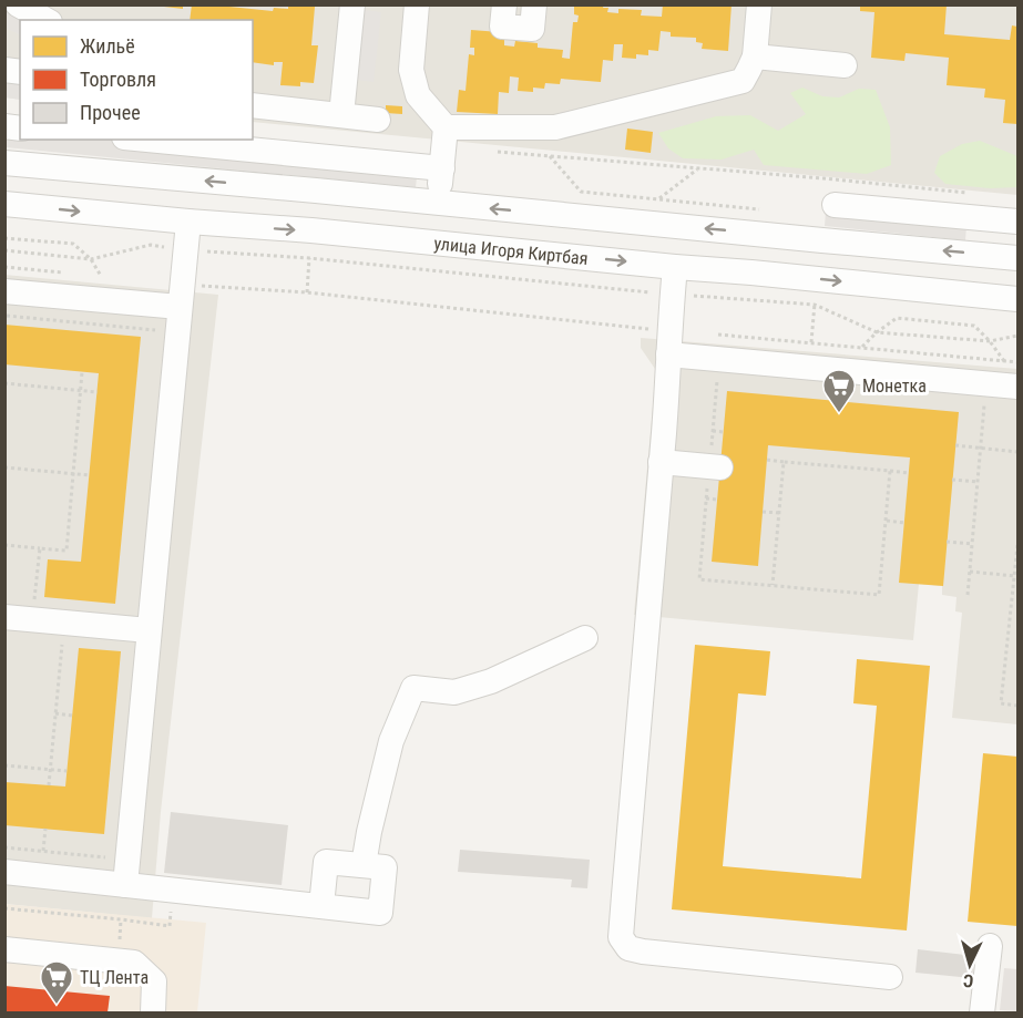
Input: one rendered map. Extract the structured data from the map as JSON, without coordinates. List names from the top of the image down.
{
  "streets": {
    "street": ["улица Игоря Киртбая"]
  },
  "places": {
    "supermarket": ["Монетка", "ТЦ Лента"]
  },
  "legend": ["Жильё", "Торговля", "Прочее"],
  "north": "bottom"
}
